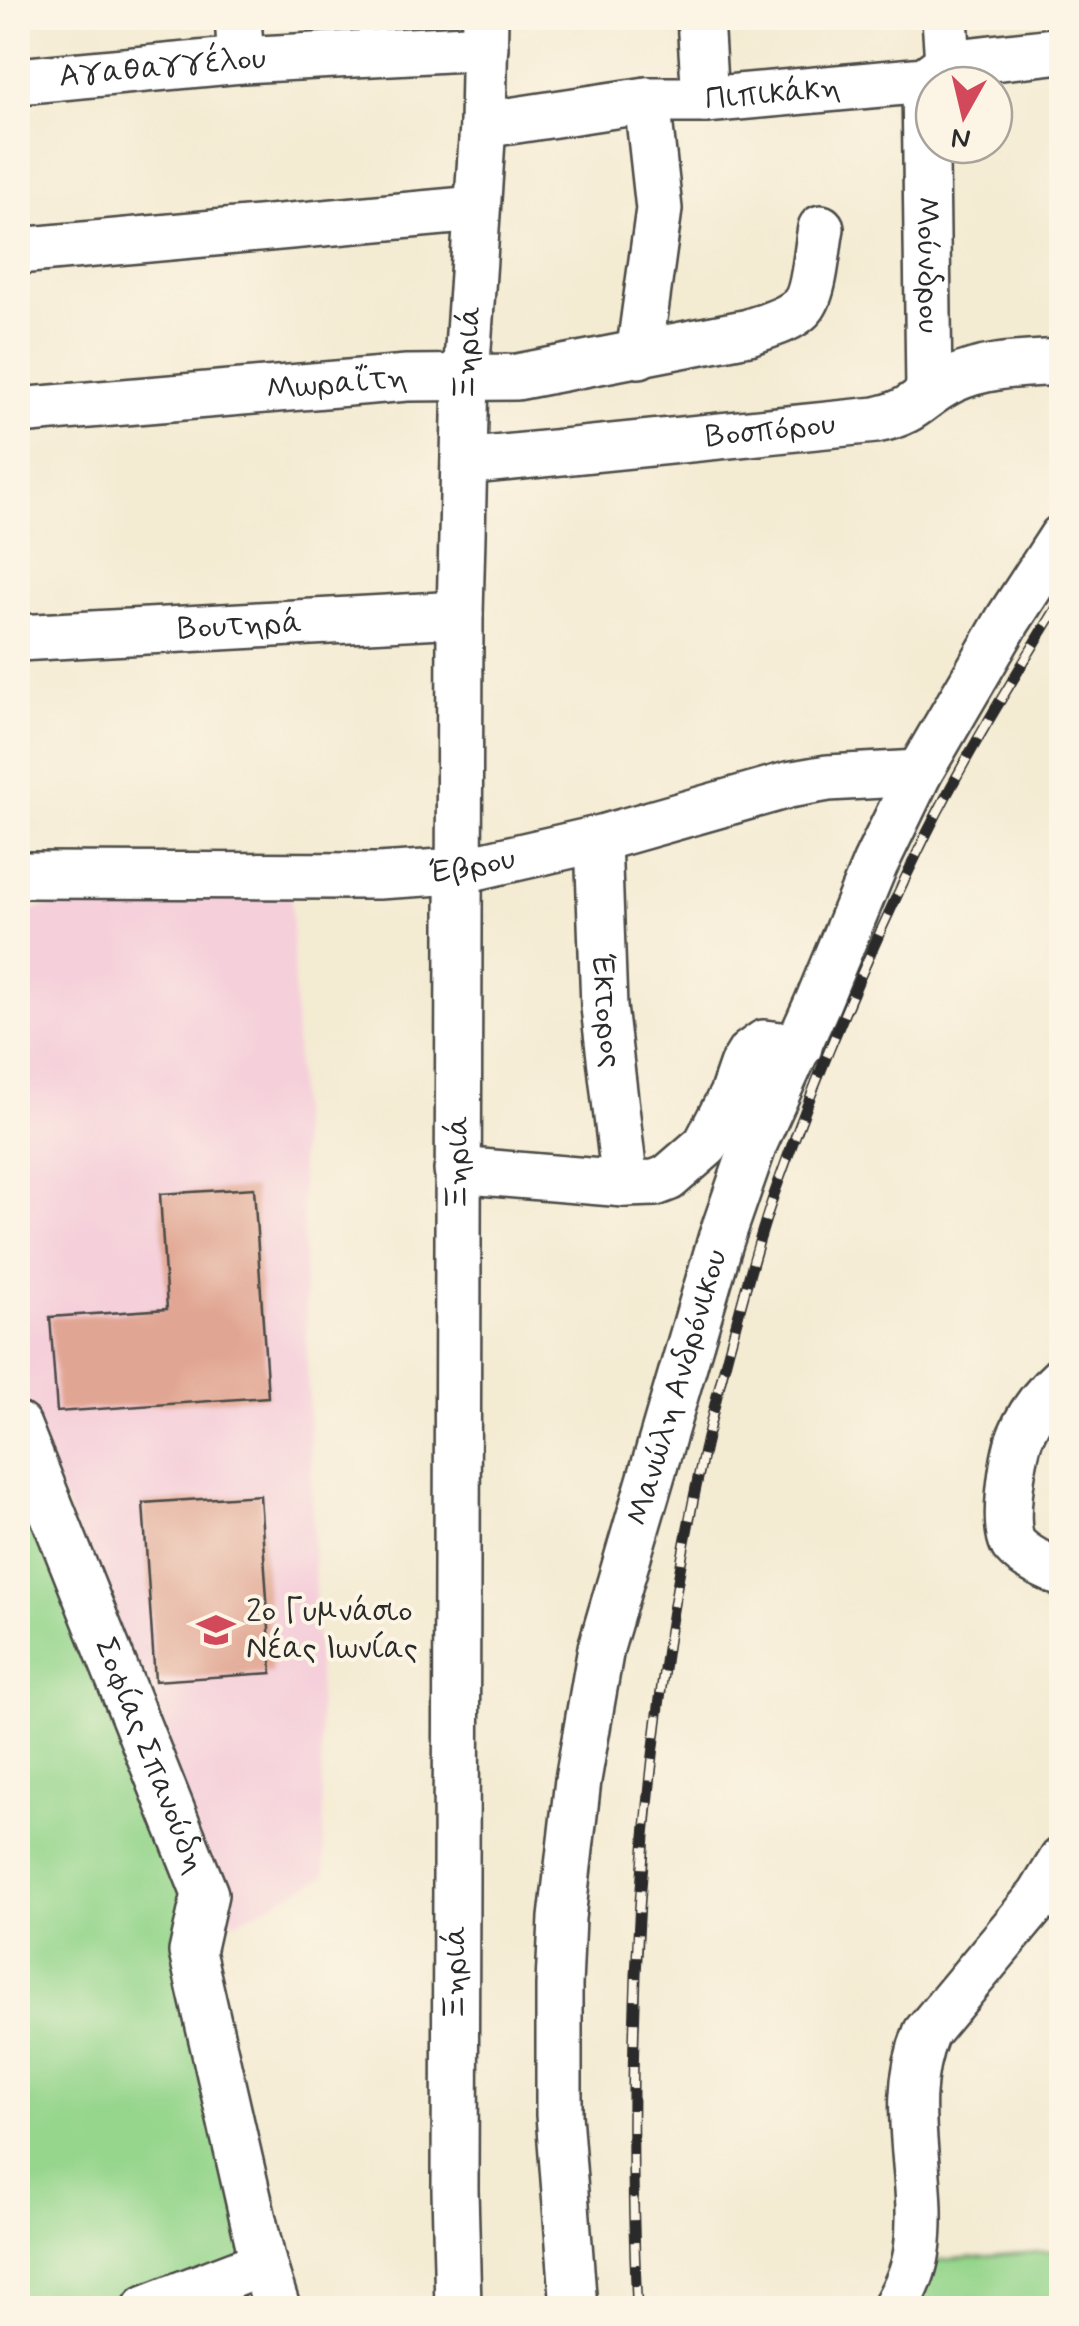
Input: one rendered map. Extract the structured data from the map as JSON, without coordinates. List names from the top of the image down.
{
  "streets": {
    "street": [
      "Αγαθαγγέλου",
      "Πιπικάκη",
      "Μούνδρου",
      "Ξηριά",
      "Μωραΐτη",
      "Βοσπόρου",
      "Βουτηρά",
      "Έβρου",
      "Έκτορος",
      "Μανώλη Ανδρόνικου",
      "Σοφίας Σπανούδη"
    ]
  },
  "crossings": [
    ["Αγαθαγγέλου", "Ξηριά"],
    ["Πιπικάκη", "Ξηριά"],
    ["Μούνδρου", "Βοσπόρου"],
    ["Ξηριά", "Μωραΐτη"],
    ["Ξηριά", "Βοσπόρου"],
    ["Ξηριά", "Βουτηρά"],
    ["Ξηριά", "Έβρου"],
    ["Έβρου", "Έκτορος"],
    ["Έβρου", "Μανώλη Ανδρόνικου"]
  ],
  "places": {
    "school or university": ["2ο Γυμνάσιο Νέας Ιωνίας"]
  },
  "north": "bottom"
}
